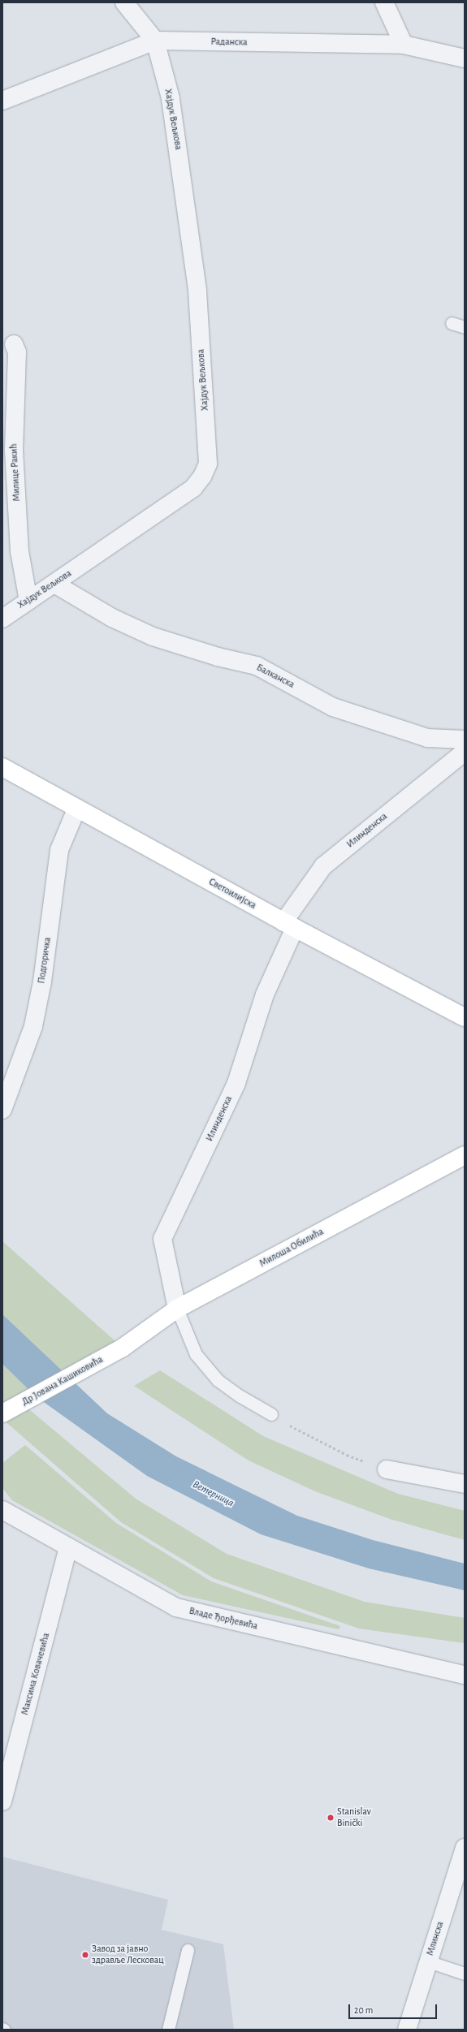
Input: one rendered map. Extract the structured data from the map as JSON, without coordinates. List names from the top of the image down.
{
  "streets": {
    "street": [
      "Раданска",
      "Хајдук Вељкова",
      "Милице Ракић",
      "Балканска",
      "Илинденска",
      "Светоилијска",
      "Подгоричка",
      "Милоша Обилића",
      "Др Јована Кашиковића",
      "Владе Ђорђевића",
      "Максима Ковачевића",
      "Млинска"
    ]
  },
  "crossings": [
    ["Раданска", "Хајдук Вељкова"],
    ["Хајдук Вељкова", "Милице Ракић"],
    ["Хајдук Вељкова", "Балканска"],
    ["Илинденска", "Светоилијска"],
    ["Илинденска", "Милоша Обилића"],
    ["Светоилијска", "Подгоричка"],
    ["Милоша Обилића", "Др Јована Кашиковића"],
    ["Владе Ђорђевића", "Максима Ковачевића"]
  ],
  "water": ["Ветерница"],
  "places": ["Stanislav Binički", "Завод за јавно здравље Лесковац"],
  "scale_bar": "20 m"
}
